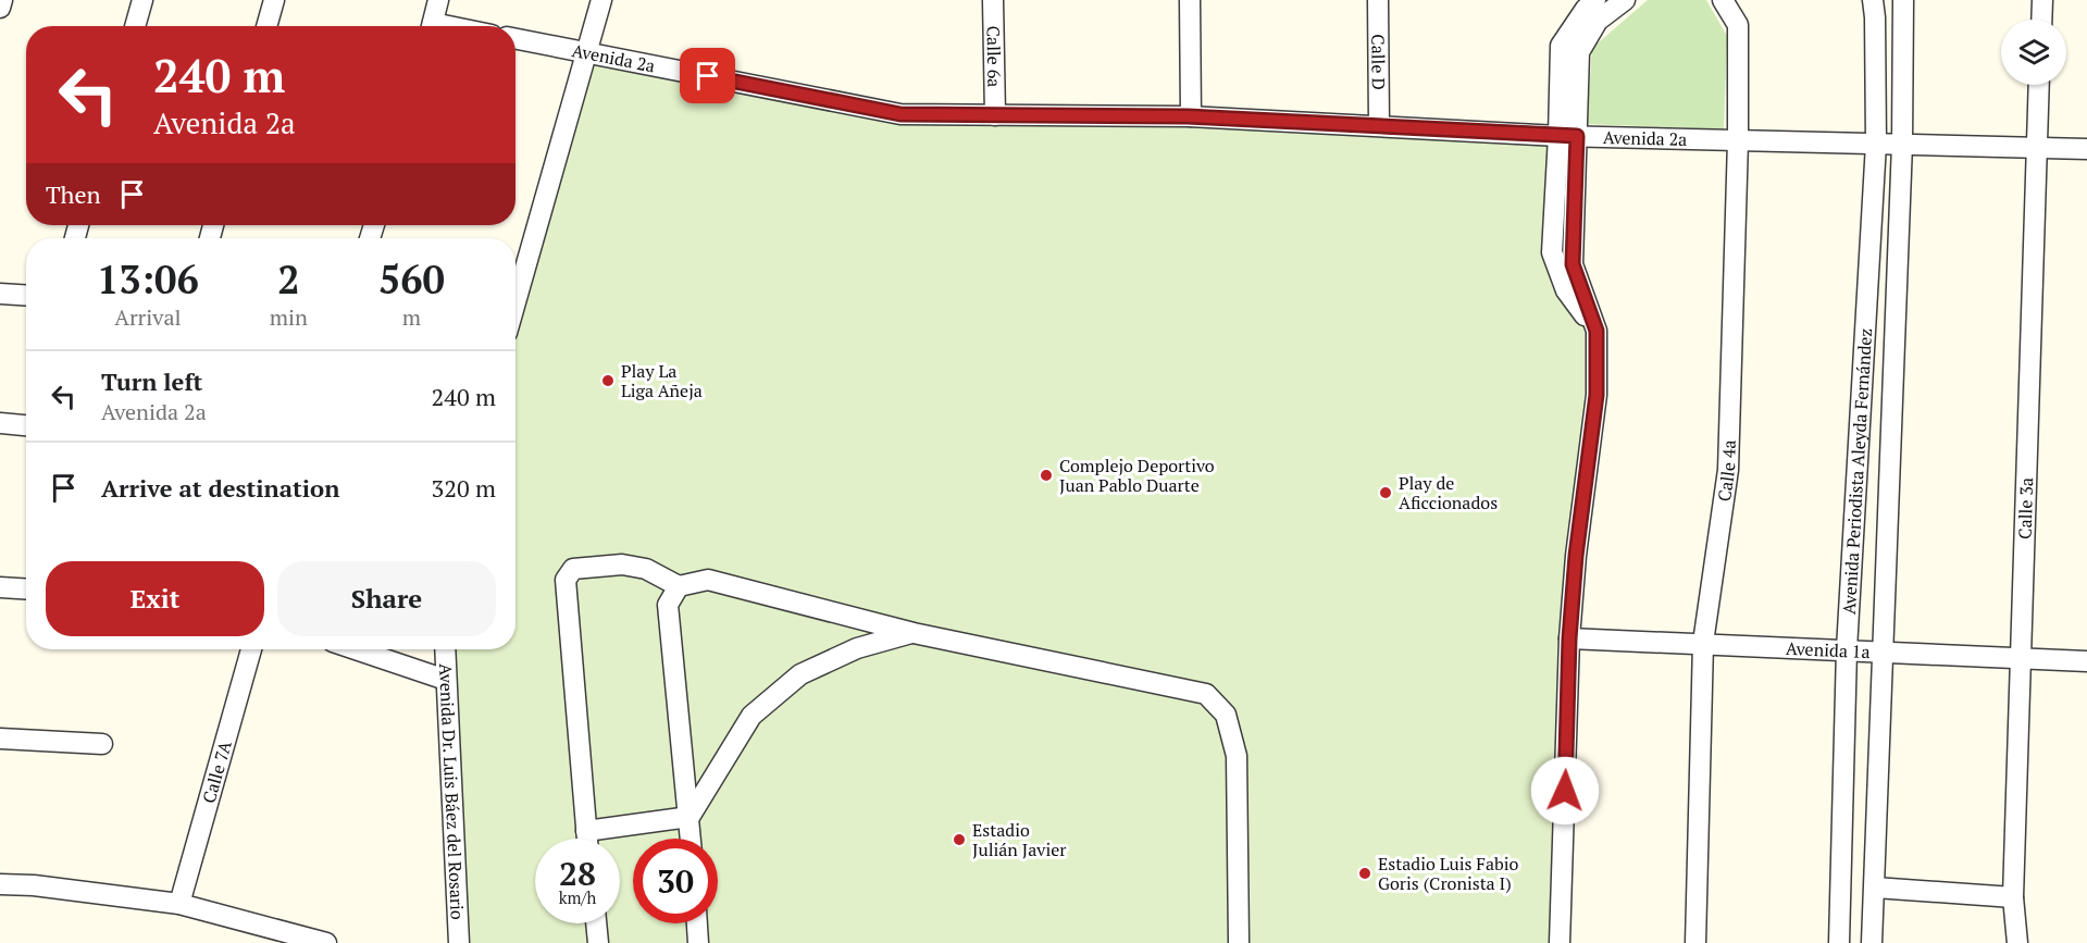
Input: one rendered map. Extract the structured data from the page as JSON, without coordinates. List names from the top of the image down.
{
  "streets": {
    "street": [
      "Avenida 2a",
      "Calle 6a",
      "Calle D",
      "Calle 4a",
      "Avenida Periodista Aleyda Fernández",
      "Calle 3a",
      "Avenida 1a",
      "Calle 7A",
      "Avenida Dr. Luis Báez del Rosario"
    ]
  },
  "crossings": [
    ["Avenida 2a", "Calle 6a"],
    ["Avenida 2a", "Calle D"],
    ["Avenida 2a", "Calle 4a"],
    ["Avenida 2a", "Avenida Periodista Aleyda Fernández"],
    ["Avenida 2a", "Calle 3a"],
    ["Calle 4a", "Avenida 1a"],
    ["Avenida Periodista Aleyda Fernández", "Avenida 1a"],
    ["Calle 3a", "Avenida 1a"]
  ],
  "places": [
    "Play La Liga Añeja",
    "Complejo Deportivo Juan Pablo Duarte",
    "Play de Aficcionados",
    "Estadio Julián Javier",
    "Estadio Luis Fabio Goris (Cronista I)"
  ],
  "page": {
    "turn": ["240 m", "Avenida 2a"],
    "then": "Then",
    "eta": [
      "13:06",
      "Arrival",
      "2",
      "min",
      "560",
      "m"
    ],
    "list": [
      {
        "name": "Turn left",
        "note": "Avenida 2a",
        "value": "240 m"
      },
      {
        "name": "Arrive at destination",
        "value": "320 m"
      }
    ],
    "buttons": ["Exit", "Share"],
    "speed": "28 km/h",
    "limit": "30"
  }
}
